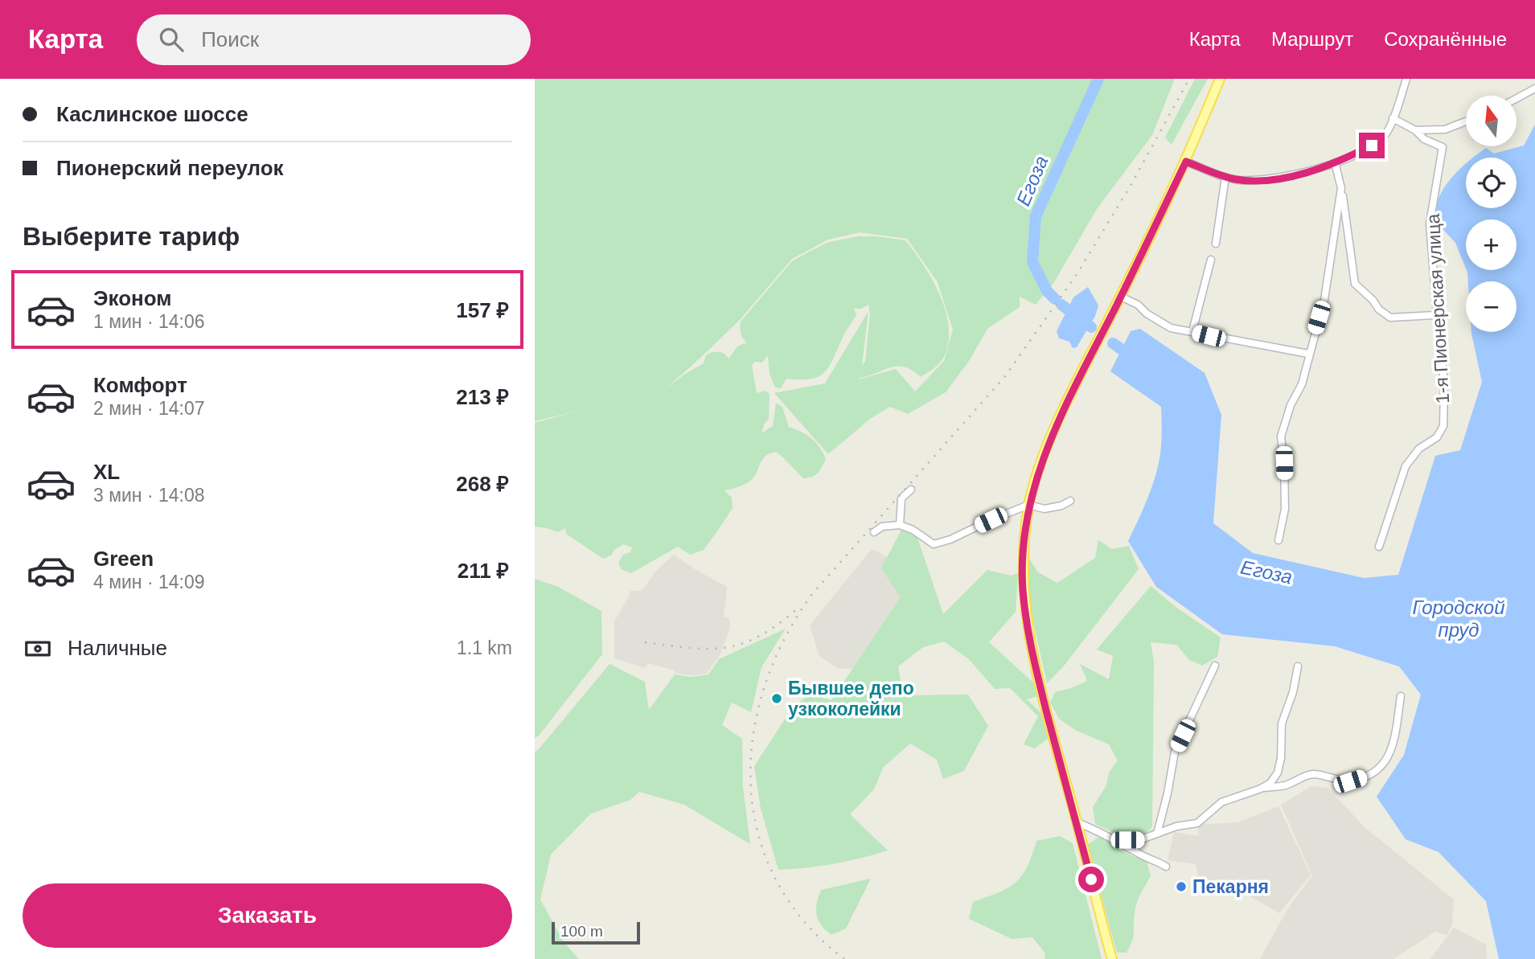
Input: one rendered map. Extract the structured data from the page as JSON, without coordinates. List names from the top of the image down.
{
  "streets": {
    "street": ["1-я Пионерская улица"]
  },
  "water": ["Егоза", "Городской пруд"],
  "places": ["Бывшее депо узкоколейки", "Пекарня"],
  "scale_bar": "100 m",
  "north": "top",
  "page": {
    "header": "Карта",
    "search": "Поиск",
    "nav": ["Карта", "Маршрут", "Сохранённые"],
    "banner": ["Каслинское шоссе", "Пионерский переулок"],
    "map_buttons": ["+", "−"],
    "heading": "Выберите тариф",
    "list": [
      {
        "name": "Эконом",
        "note": "1 мин · 14:06",
        "value": "157 ₽"
      },
      {
        "name": "Комфорт",
        "note": "2 мин · 14:07",
        "value": "213 ₽"
      },
      {
        "name": "XL",
        "note": "3 мин · 14:08",
        "value": "268 ₽"
      },
      {
        "name": "Green",
        "note": "4 мин · 14:09",
        "value": "211 ₽"
      }
    ],
    "pay": ["Наличные", "1.1 km"],
    "buttons": "Заказать",
    "scale": "100 m"
  }
}
